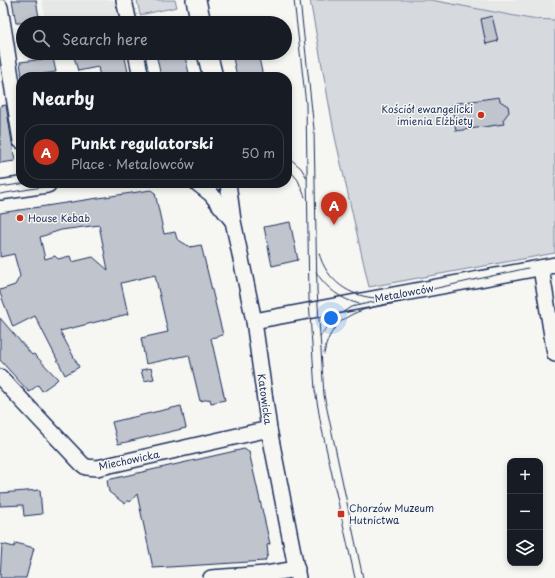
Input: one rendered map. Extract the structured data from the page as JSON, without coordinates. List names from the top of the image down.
{
  "streets": {
    "street": ["Metalowców", "Katowicka", "Miechowicka"]
  },
  "crossings": [
    ["Metalowców", "Katowicka"],
    ["Katowicka", "Miechowicka"]
  ],
  "places": {
    "other": ["Kościół ewangelicki imienia Elżbiety", "House Kebab"],
    "transit": ["Chorzów Muzeum Hutnictwa"]
  },
  "page": {
    "search": "Search here",
    "heading": "Nearby",
    "list": [
      {
        "mark": "A",
        "name": "Punkt regulatorski",
        "note": "Place · Metalowców",
        "value": "50 m"
      }
    ],
    "pins": "A",
    "map_buttons": ["+", "−"]
  }
}
